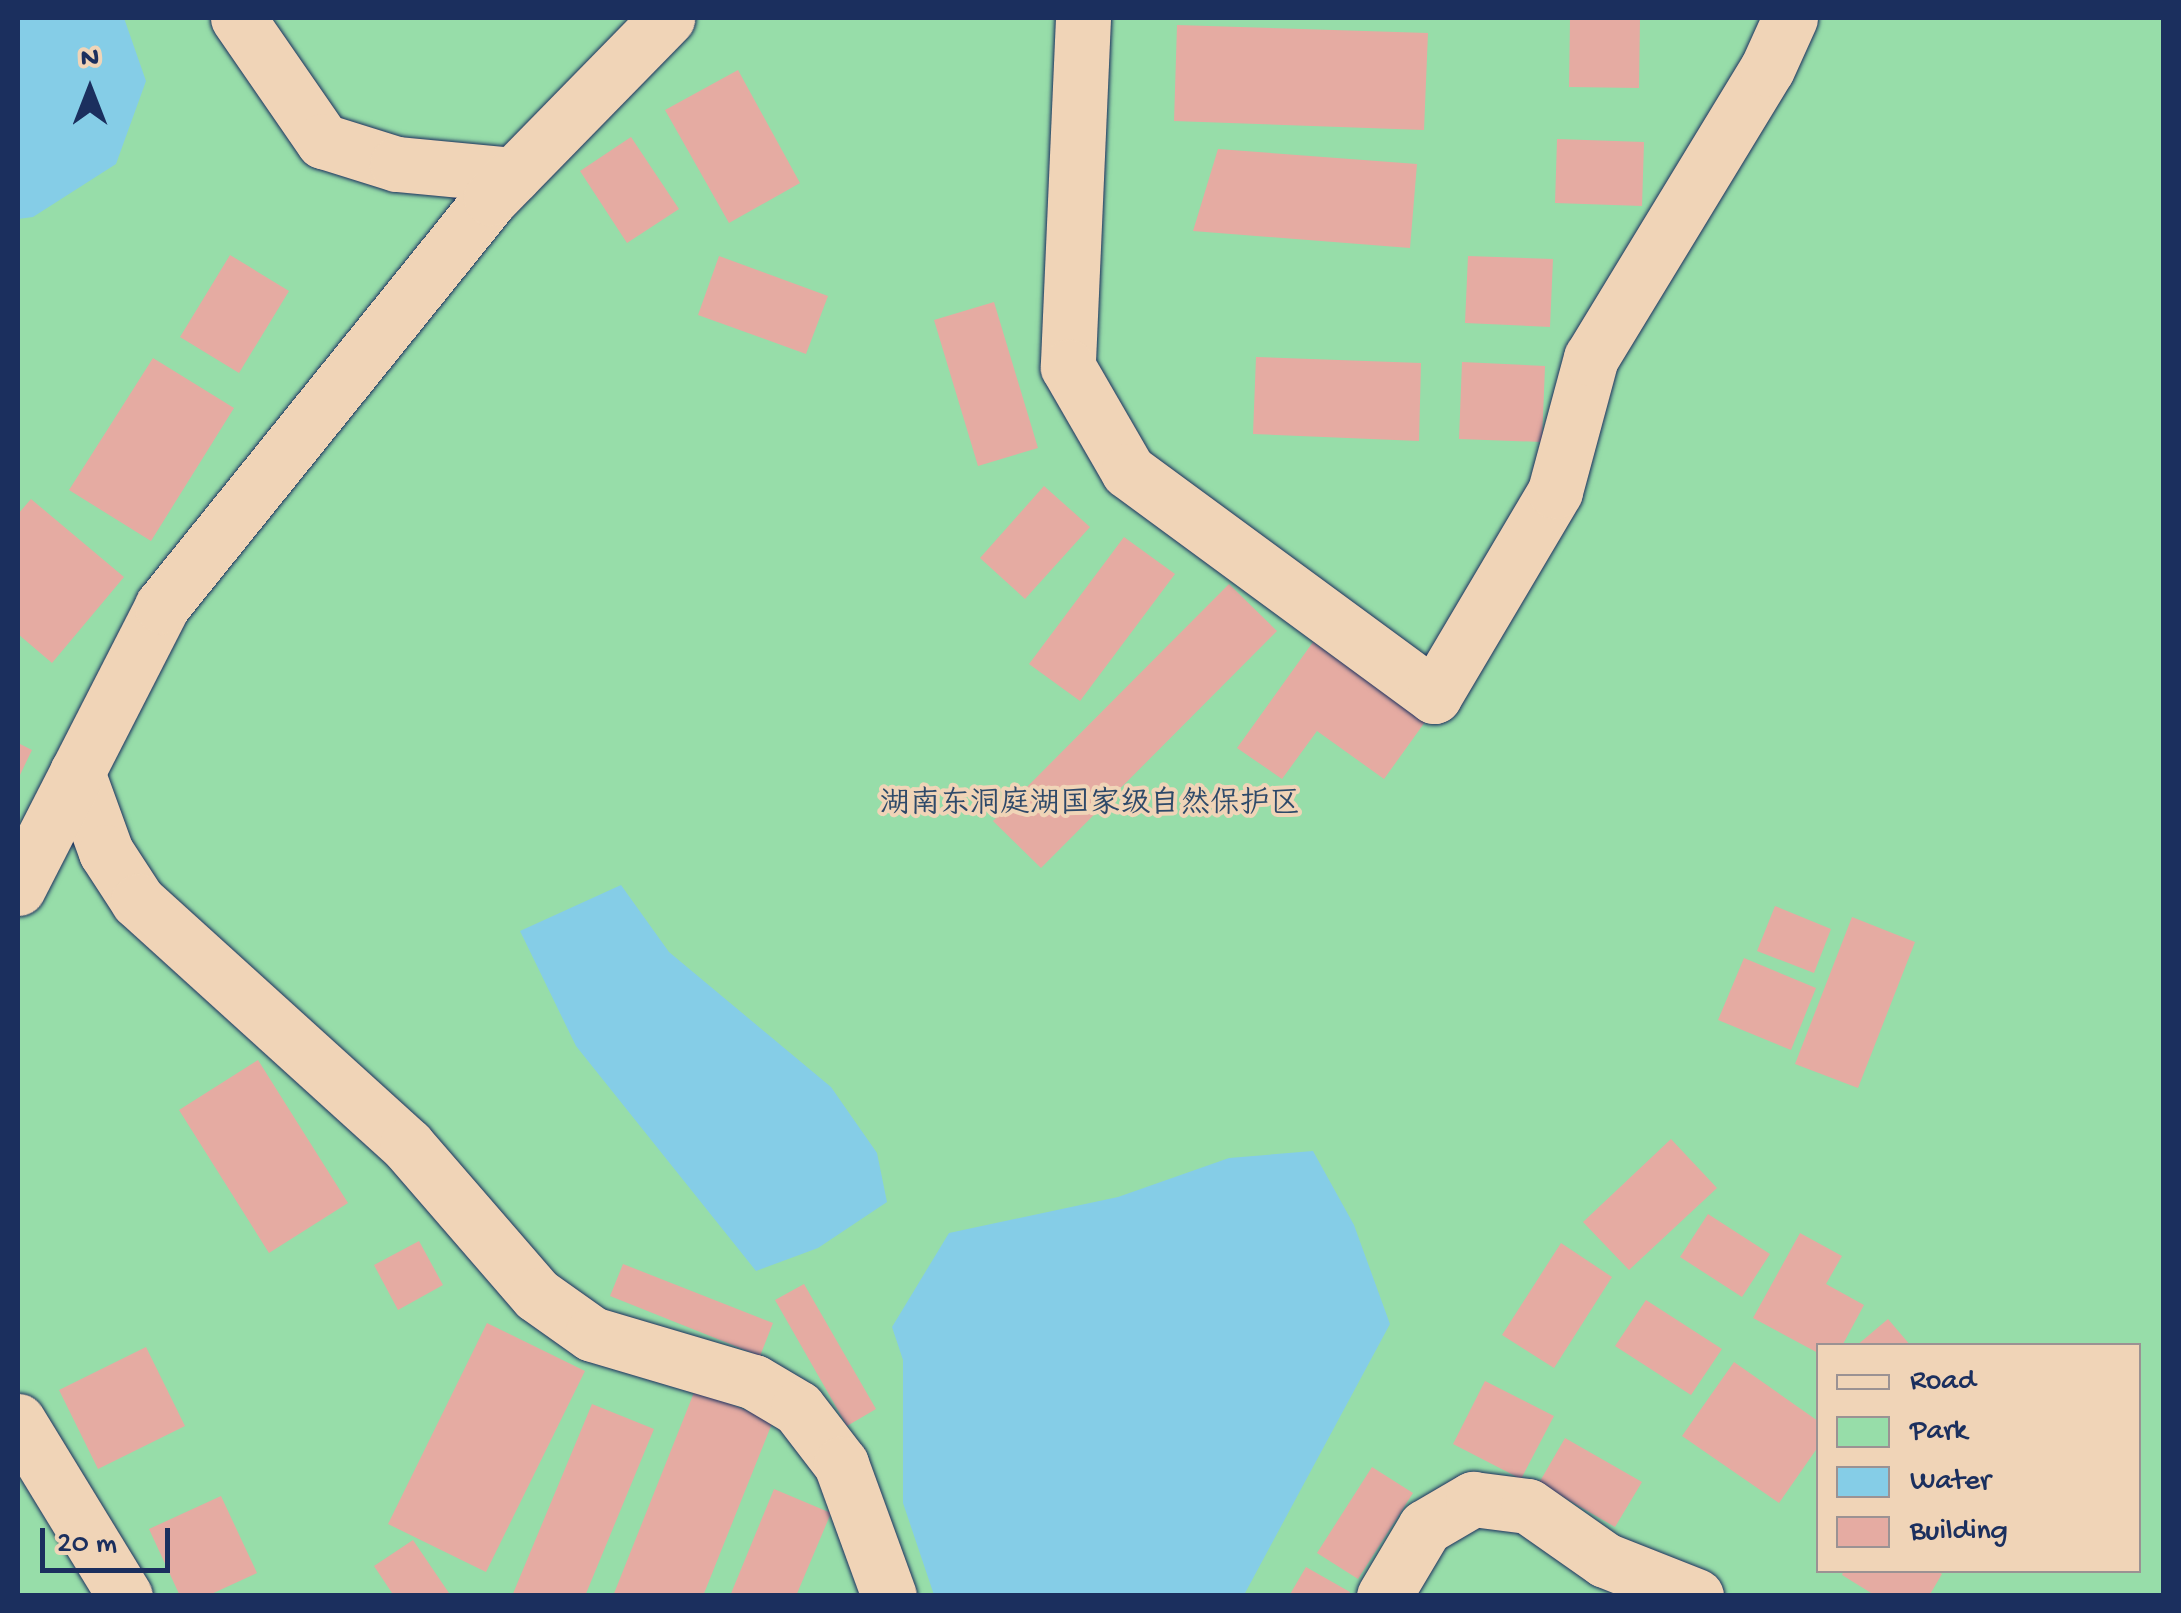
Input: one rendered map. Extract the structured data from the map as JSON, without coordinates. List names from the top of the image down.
{
  "parks": ["湖南东洞庭湖国家级自然保护区"],
  "legend": [
    "Road",
    "Park",
    "Water",
    "Building"
  ],
  "scale_bar": "20 m",
  "north": "top"
}
